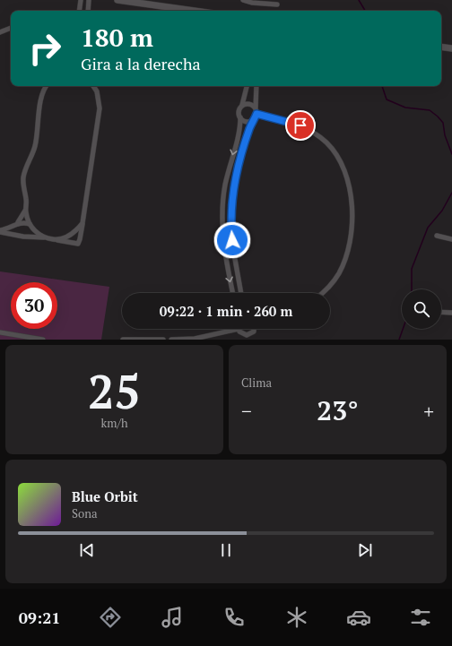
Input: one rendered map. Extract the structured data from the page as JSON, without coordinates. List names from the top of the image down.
{
  "page": {
    "turn": ["180 m", "Gira a la derecha"],
    "limit": "30",
    "trip": "09:22 · 1 min · 260 m",
    "tile": [
      ["25", "km/h"],
      "Clima"
    ],
    "heat": ["−", "23°", "+"],
    "song": ["Blue Orbit", "Sona"],
    "tabs": "09:21"
  }
}
